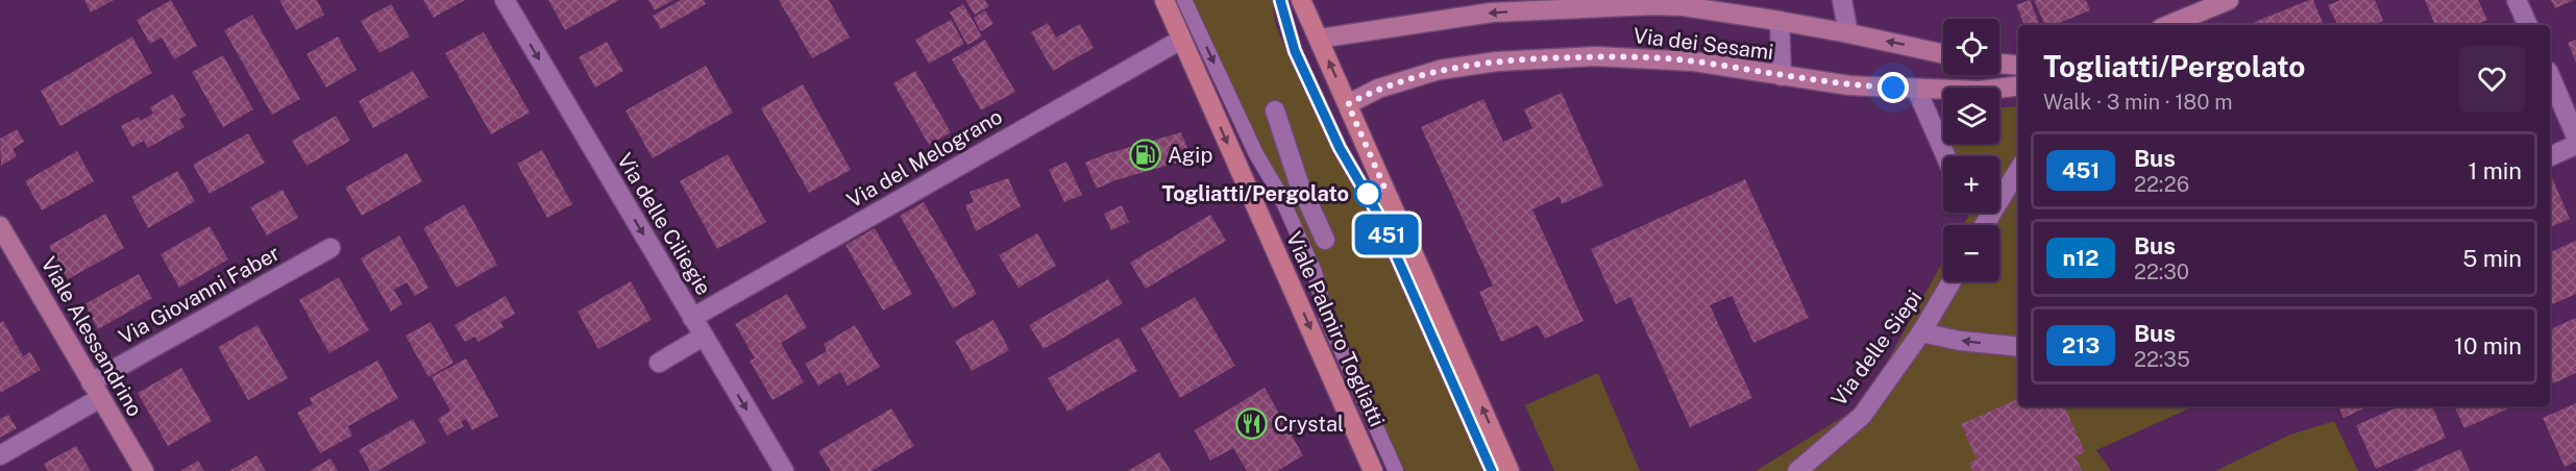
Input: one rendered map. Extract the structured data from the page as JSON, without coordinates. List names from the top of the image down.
{
  "streets": {
    "main road": ["Viale Palmiro Togliatti"],
    "street": [
      "Via dei Sesami",
      "Via del Melograno",
      "Via delle Ciliegie",
      "Via Giovanni Faber",
      "Viale Alessandrino",
      "Via delle Siepi"
    ]
  },
  "crossings": [
    ["Via del Melograno", "Via delle Ciliegie"],
    ["Via del Melograno", "Viale Palmiro Togliatti"],
    ["Via Giovanni Faber", "Viale Alessandrino"]
  ],
  "one_way": ["Via delle Ciliegie"],
  "places": {
    "fuel station": ["Agip"],
    "other": ["Togliatti/Pergolato"],
    "restaurant": ["Crystal"]
  },
  "lines": ["bus line 451"],
  "page": {
    "on_map": "451",
    "map_buttons": ["+", "−"],
    "heading": ["Togliatti/Pergolato", "Walk · 3 min · 180 m"],
    "list": [
      {
        "mark": "451",
        "name": "Bus",
        "note": "22:26",
        "value": "1 min"
      },
      {
        "mark": "n12",
        "name": "Bus",
        "note": "22:30",
        "value": "5 min"
      },
      {
        "mark": "213",
        "name": "Bus",
        "note": "22:35",
        "value": "10 min"
      }
    ]
  }
}
